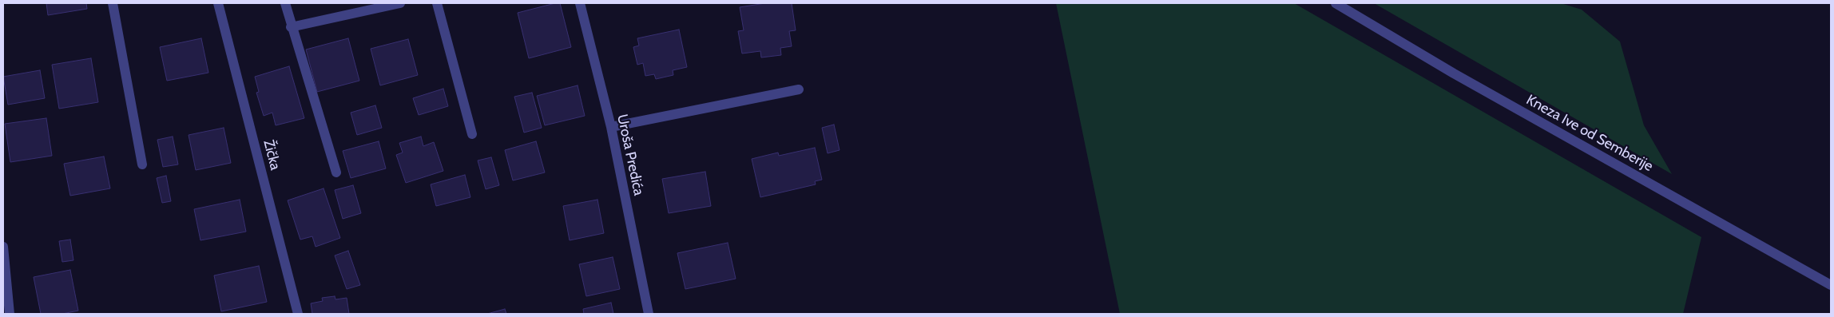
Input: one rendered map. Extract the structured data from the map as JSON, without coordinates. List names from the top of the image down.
{
  "streets": {
    "street": ["Kneza Ive od Semberije", "Žička", "Uroša Predića"]
  }
}
